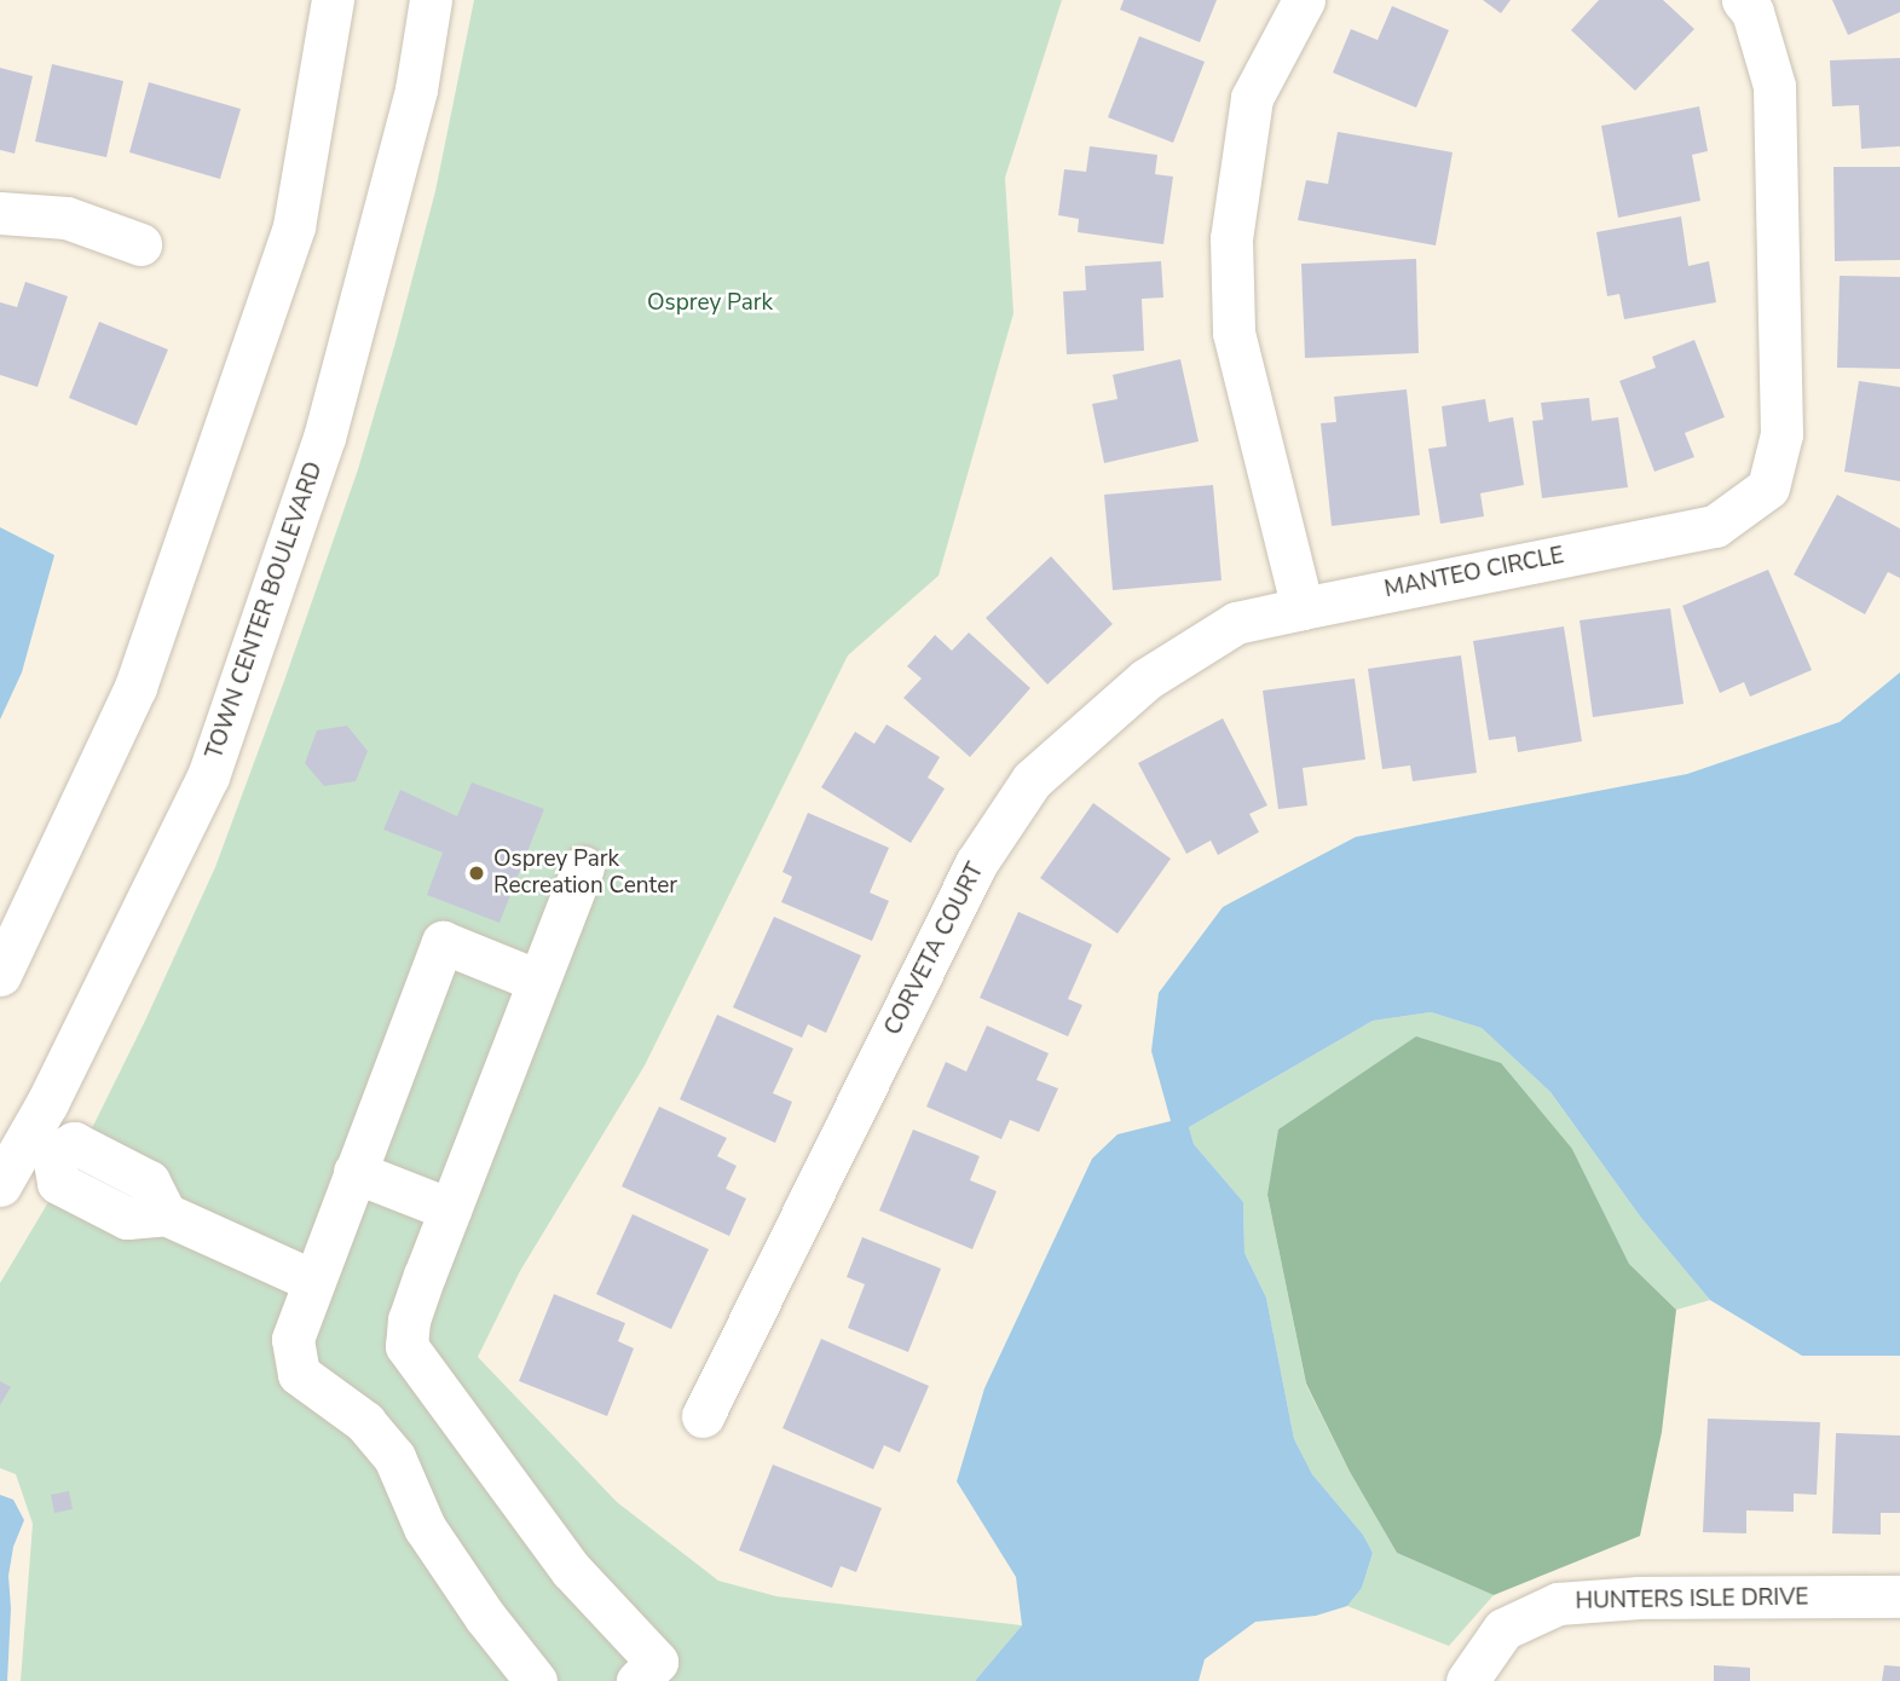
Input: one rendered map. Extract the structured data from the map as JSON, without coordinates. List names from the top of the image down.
{
  "streets": {
    "street": [
      "MANTEO CIRCLE",
      "TOWN CENTER BOULEVARD",
      "CORVETA COURT",
      "HUNTERS ISLE DRIVE"
    ]
  },
  "crossings": [
    ["MANTEO CIRCLE", "CORVETA COURT"]
  ],
  "parks": ["Osprey Park"],
  "places": ["Osprey Park Recreation Center"]
}
